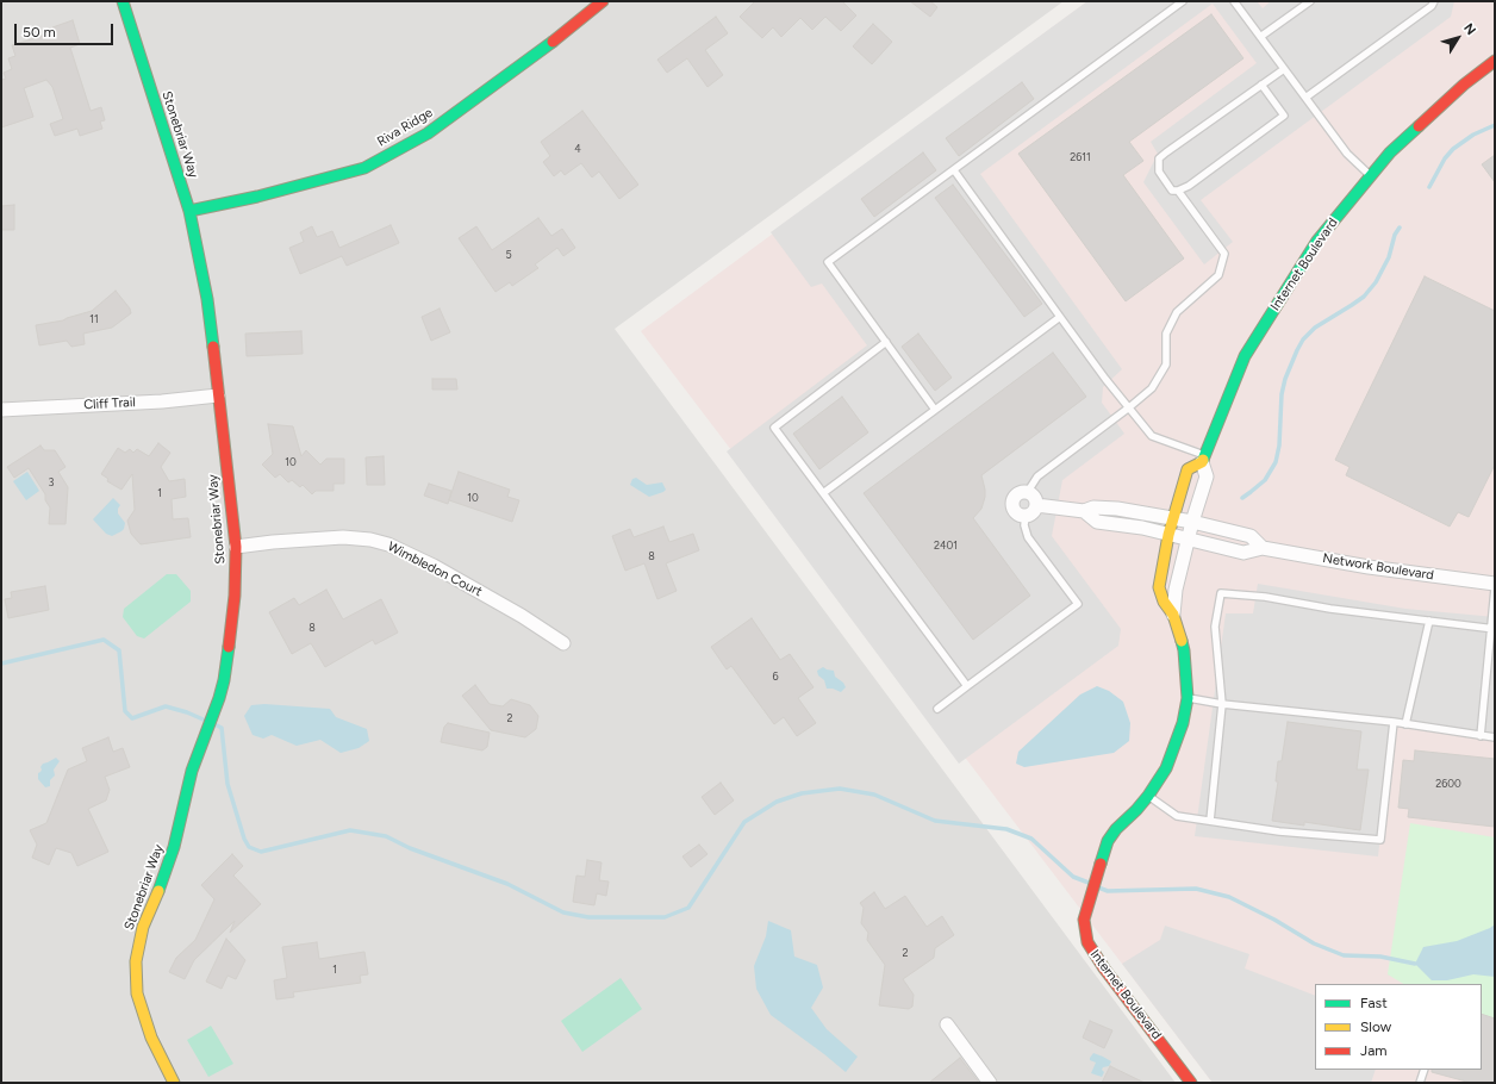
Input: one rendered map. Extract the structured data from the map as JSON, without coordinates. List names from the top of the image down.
{
  "streets": {
    "street": [
      "Riva Ridge",
      "Stonebriar Way",
      "Internet Boulevard",
      "Cliff Trail",
      "Network Boulevard",
      "Wimbledon Court"
    ]
  },
  "crossings": [
    ["Riva Ridge", "Stonebriar Way"],
    ["Stonebriar Way", "Cliff Trail"],
    ["Stonebriar Way", "Wimbledon Court"],
    ["Internet Boulevard", "Network Boulevard"]
  ],
  "house_numbers": [
    "4",
    "2611",
    "5",
    "11",
    "10",
    "3",
    "1",
    "10",
    "2401",
    "8",
    "8",
    "6",
    "2",
    "2600",
    "2",
    "1"
  ],
  "legend": ["Fast", "Slow", "Jam"],
  "scale_bar": "50 m",
  "north": "top right"
}
